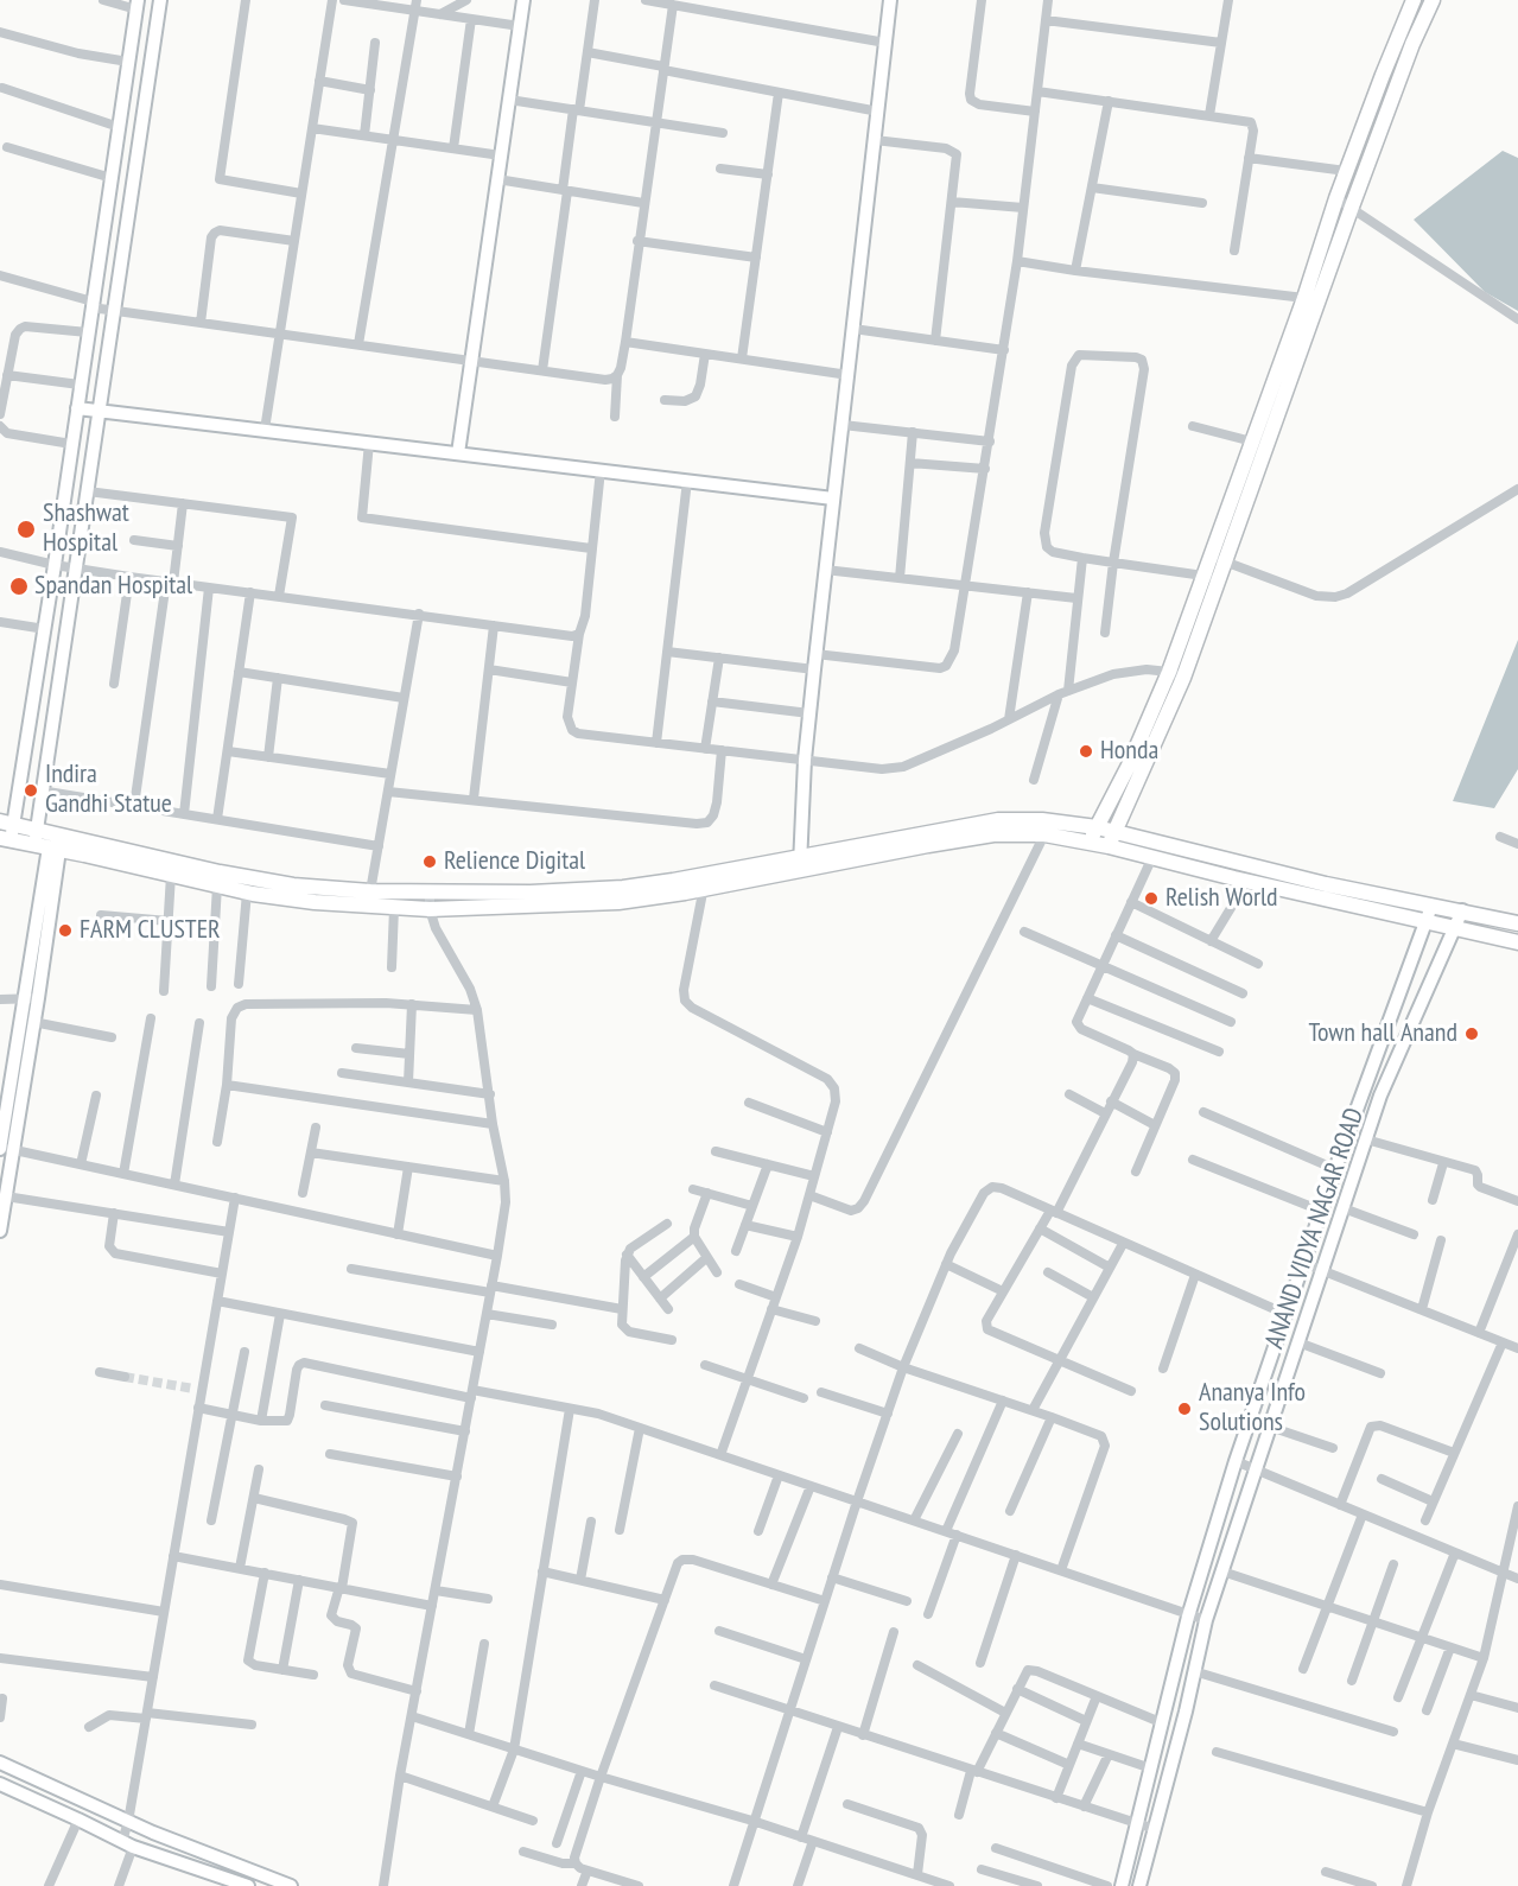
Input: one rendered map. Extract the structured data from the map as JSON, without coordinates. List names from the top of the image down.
{
  "streets": {
    "street": ["ANAND VIDYA NAGAR ROAD"]
  },
  "places": [
    "Shashwat Hospital",
    "Spandan Hospital",
    "Honda",
    "Indira Gandhi Statue",
    "Relience Digital",
    "Relish World",
    "FARM CLUSTER",
    "Town hall Anand",
    "Ananya Info Solutions"
  ]
}
